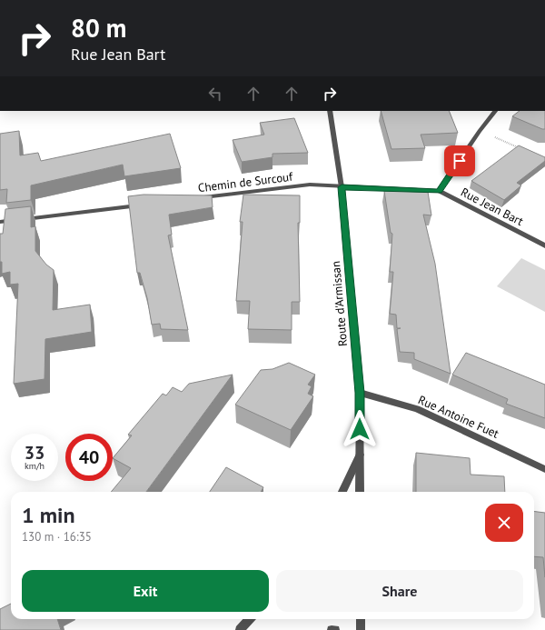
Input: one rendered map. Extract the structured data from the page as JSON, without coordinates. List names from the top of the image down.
{
  "streets": {
    "street": [
      "Chemin de Surcouf",
      "Rue Jean Bart",
      "Route d'Armissan",
      "Rue Antoine Fuet"
    ]
  },
  "crossings": [
    ["Chemin de Surcouf", "Rue Jean Bart"],
    ["Chemin de Surcouf", "Route d'Armissan"],
    ["Rue Jean Bart", "Route d'Armissan"],
    ["Route d'Armissan", "Rue Antoine Fuet"]
  ],
  "page": {
    "turn": ["80 m", "Rue Jean Bart"],
    "speed": "33 km/h",
    "limit": "40",
    "heading": ["1 min", "130 m · 16:35"],
    "buttons": ["Exit", "Share"]
  }
}
